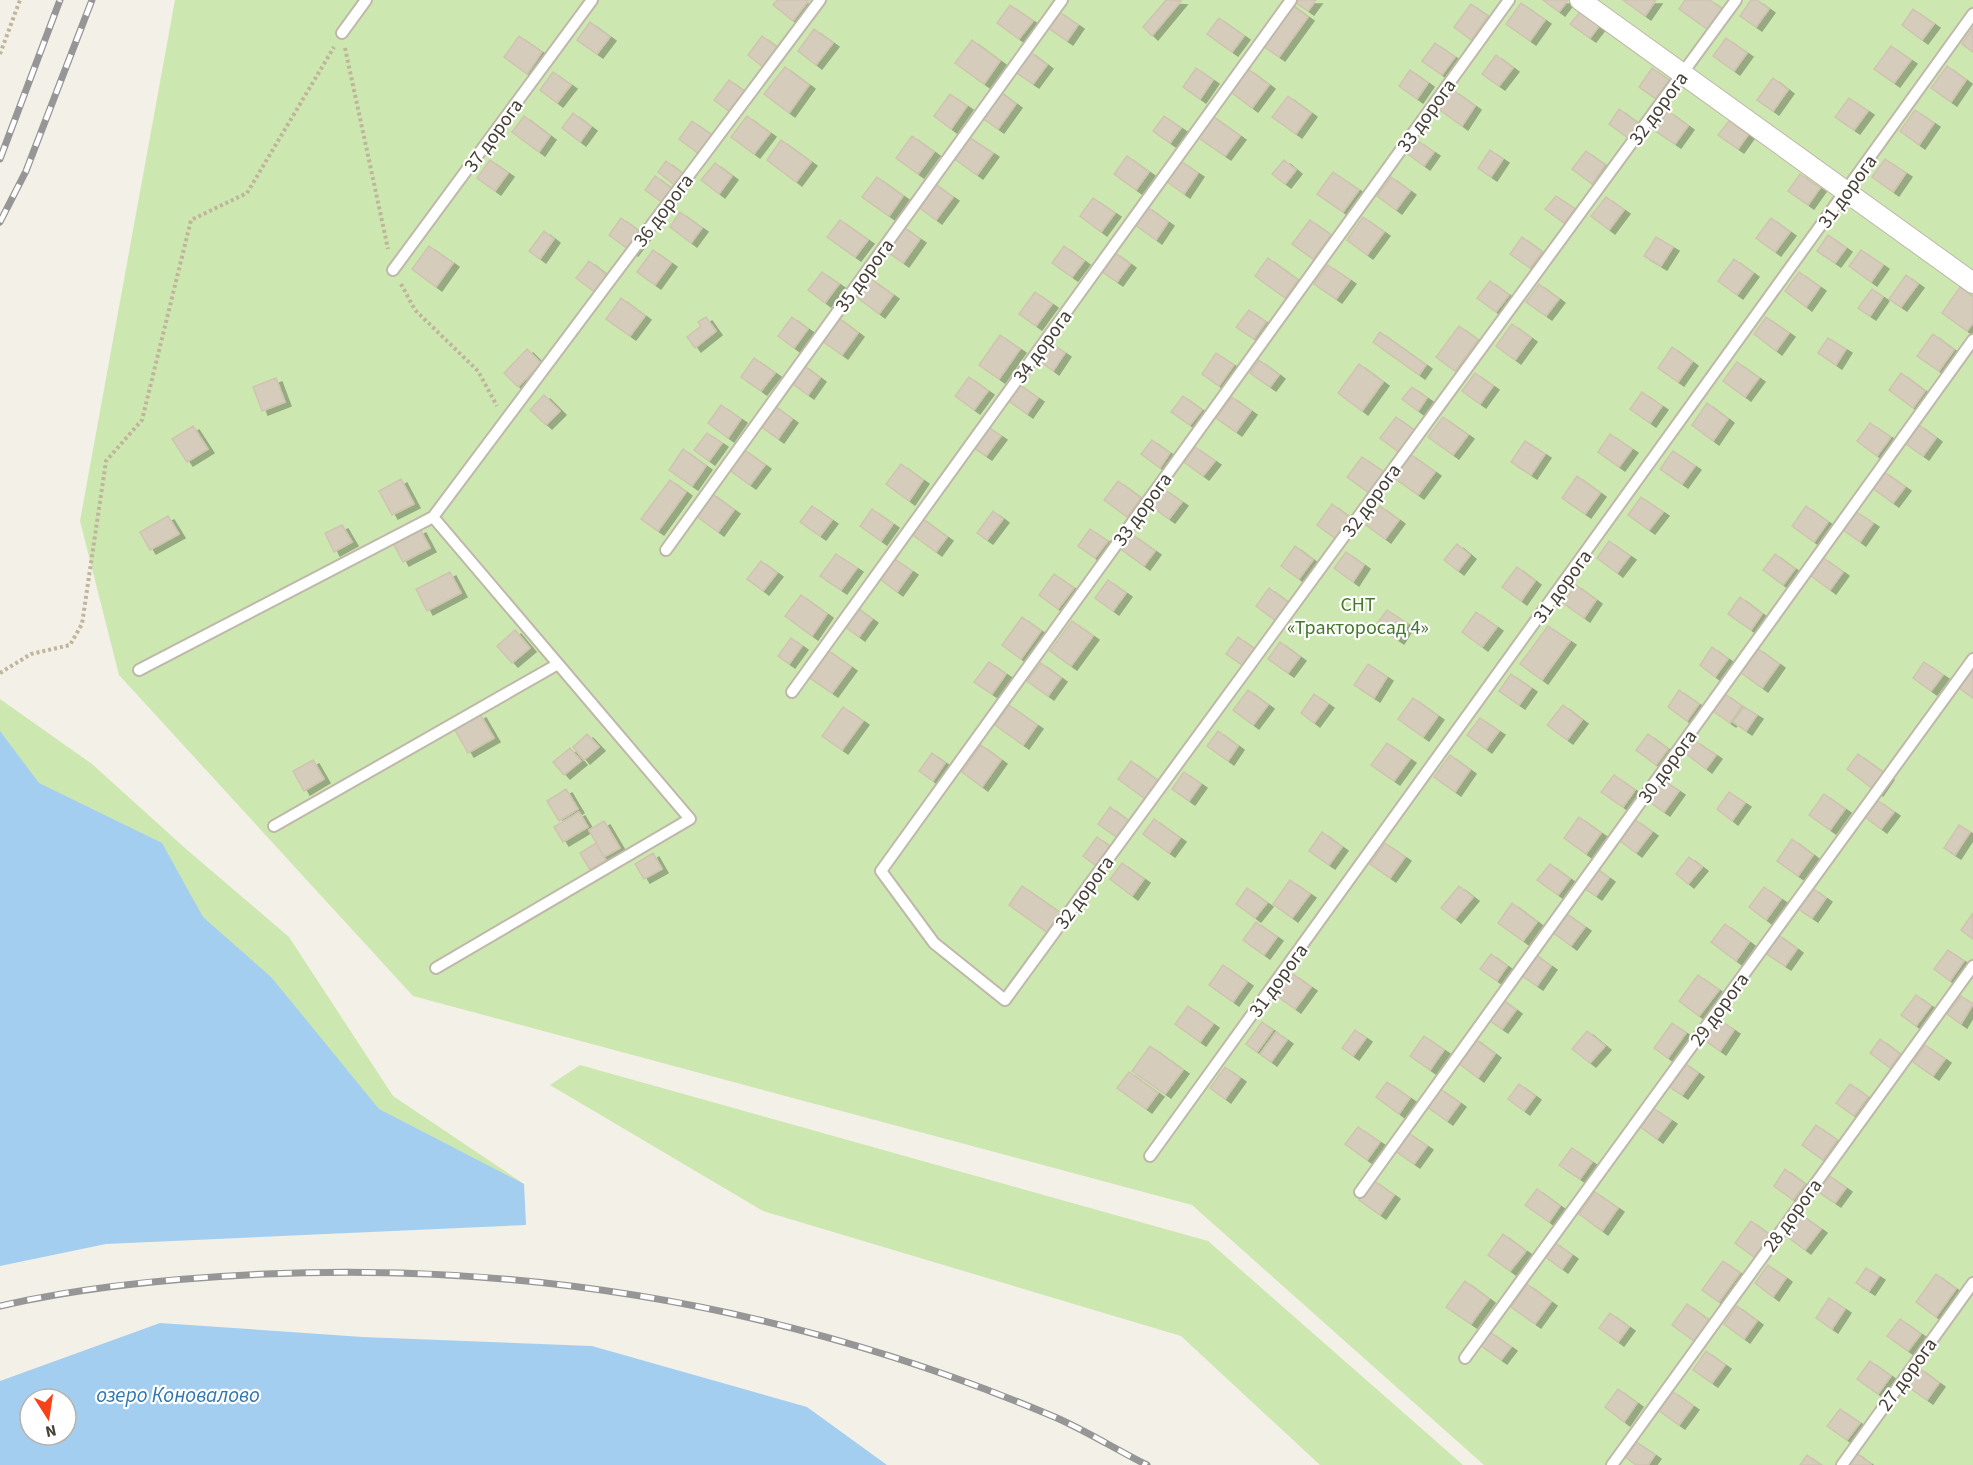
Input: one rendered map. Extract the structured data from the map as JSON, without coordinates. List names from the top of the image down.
{
  "streets": {
    "lane": [
      "32 дорога",
      "33 дорога",
      "37 дорога",
      "31 дорога",
      "36 дорога",
      "35 дорога",
      "34 дорога",
      "30 дорога",
      "29 дорога",
      "28 дорога",
      "27 дорога"
    ]
  },
  "crossings": [
    ["32 дорога", "33 дорога"]
  ],
  "water": ["озеро Коновалово"],
  "parks": ["СНТ «Тракторосад 4»"],
  "north": "bottom"
}
